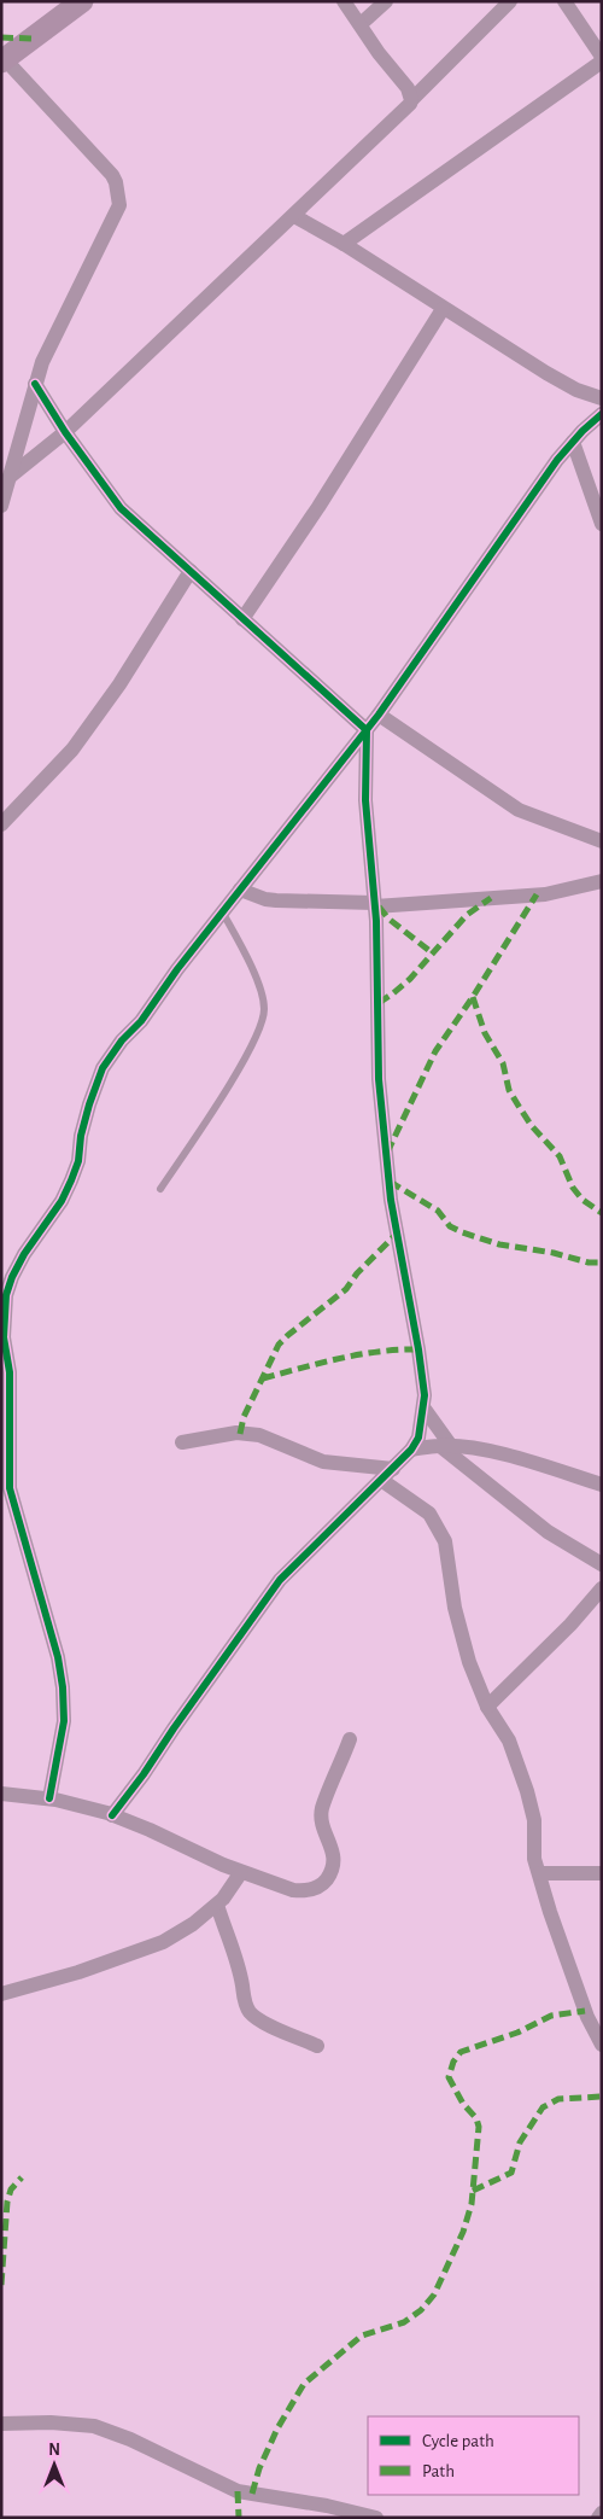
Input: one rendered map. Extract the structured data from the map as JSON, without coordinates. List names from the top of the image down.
{
  "legend": ["Cycle path", "Path"],
  "north": "top"
}
